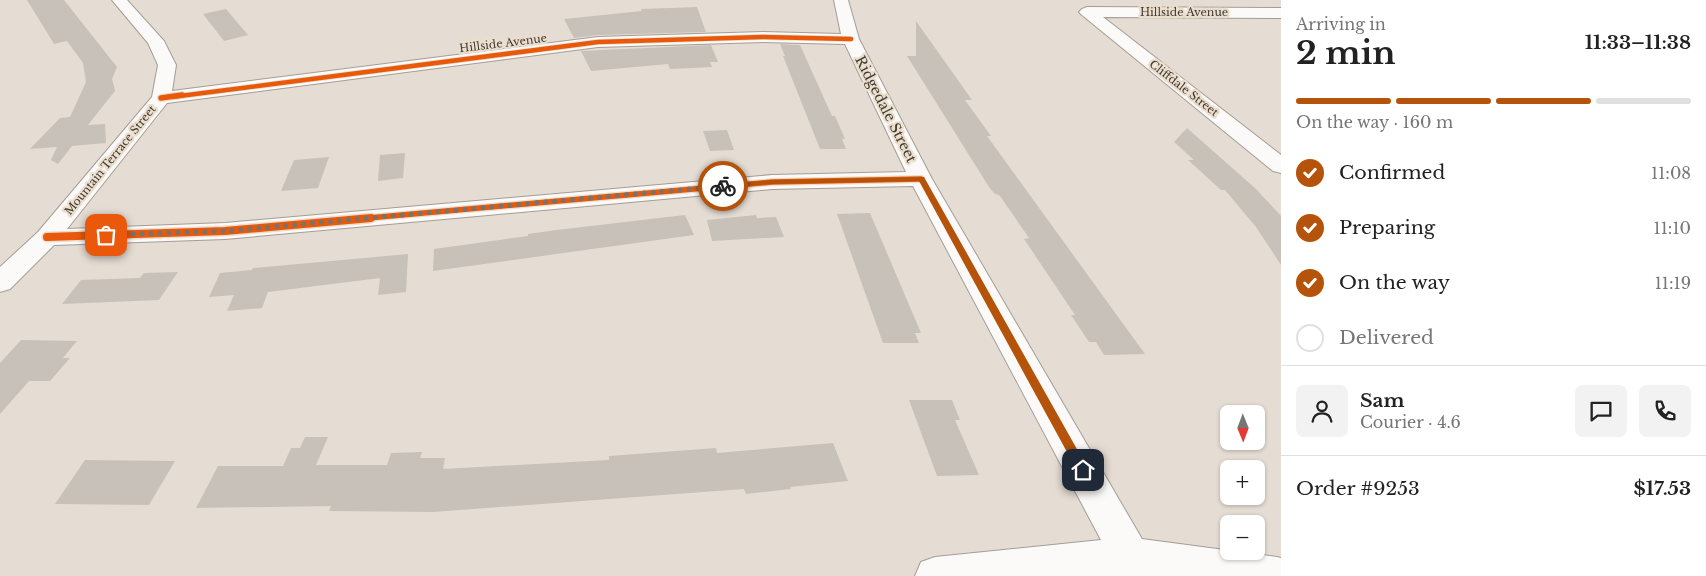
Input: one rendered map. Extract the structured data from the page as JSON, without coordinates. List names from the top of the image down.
{
  "streets": {
    "street": [
      "Hillside Avenue",
      "Cliffdale Street",
      "Ridgedale Street",
      "Mountain Terrace Street"
    ]
  },
  "crossings": [
    ["Hillside Avenue", "Cliffdale Street"],
    ["Hillside Avenue", "Ridgedale Street"],
    ["Hillside Avenue", "Mountain Terrace Street"]
  ],
  "north": "bottom",
  "page": {
    "heading": ["2 min", "Arriving in", "11:33–11:38"],
    "panel": [
      "Sam",
      "Courier · 4.6",
      "Order #9253",
      "$17.53"
    ],
    "bar": "On the way · 160 m",
    "list": [
      ["Confirmed", "11:08"],
      ["Preparing", "11:10"],
      ["On the way", "11:19"],
      "Delivered"
    ],
    "map_buttons": ["+", "−"]
  }
}
